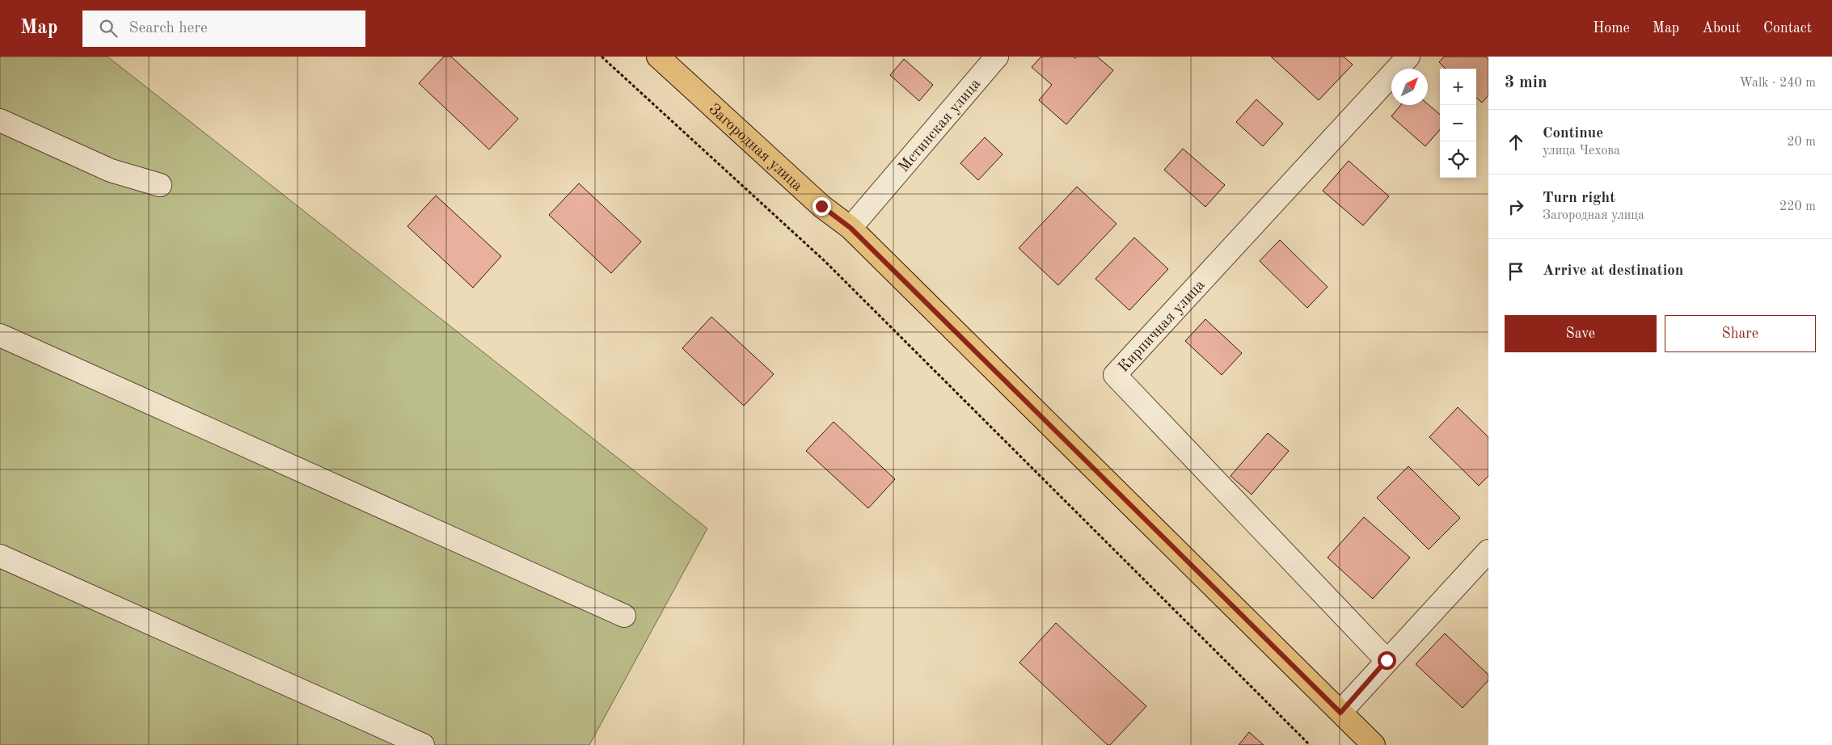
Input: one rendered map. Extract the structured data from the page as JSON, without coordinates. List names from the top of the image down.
{
  "streets": {
    "main road": ["Загородная улица"],
    "street": ["Мстинская улица", "Кирпичная улица"]
  },
  "crossings": [
    ["Мстинская улица", "Загородная улица"]
  ],
  "north": "top right",
  "page": {
    "header": "Map",
    "search": "Search here",
    "nav": [
      "Home",
      "Map",
      "About",
      "Contact"
    ],
    "heading": ["3 min", "Walk · 240 m"],
    "map_buttons": ["+", "−"],
    "list": [
      ["Continue", "улица Чехова", "20 m"],
      ["Turn right", "Загородная улица", "220 m"],
      "Arrive at destination"
    ],
    "buttons": ["Save", "Share"]
  }
}
